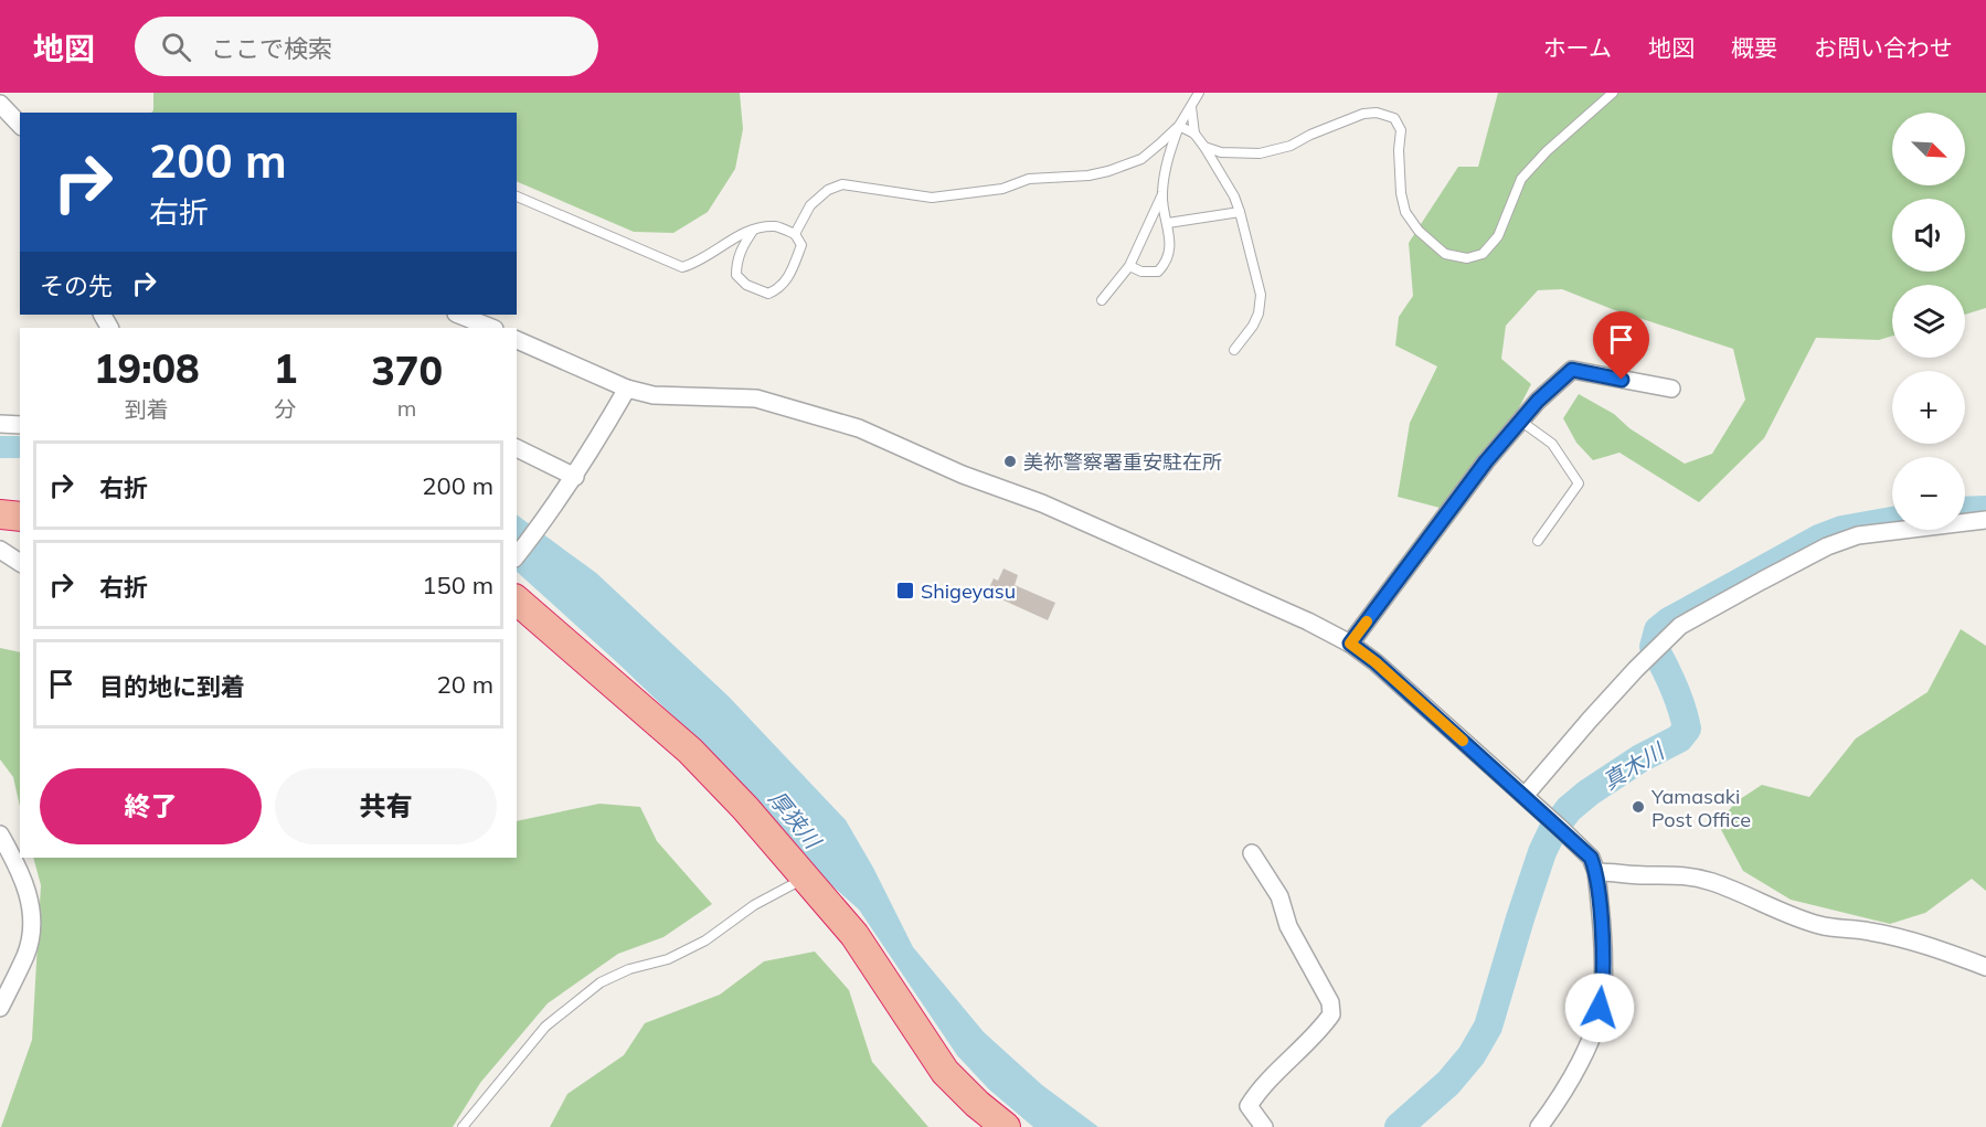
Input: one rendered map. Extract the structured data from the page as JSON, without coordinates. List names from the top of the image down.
{
  "water": ["真木川", "厚狭川"],
  "places": {
    "other": ["美祢警察署重安駐在所", "Yamasaki Post Office"],
    "transit": ["Shigeyasu"]
  },
  "north": "bottom right",
  "page": {
    "header": "地図",
    "search": "ここで検索",
    "nav": [
      "ホーム",
      "地図",
      "概要",
      "お問い合わせ"
    ],
    "map_buttons": ["+", "−"],
    "turn": ["200 m", "右折"],
    "then": "その先",
    "eta": [
      "19:08",
      "到着",
      "1",
      "分",
      "370",
      "m"
    ],
    "list": [
      {
        "name": "右折",
        "value": "200 m"
      },
      {
        "name": "右折",
        "value": "150 m"
      },
      {
        "name": "目的地に到着",
        "value": "20 m"
      }
    ],
    "buttons": ["終了", "共有"]
  }
}
